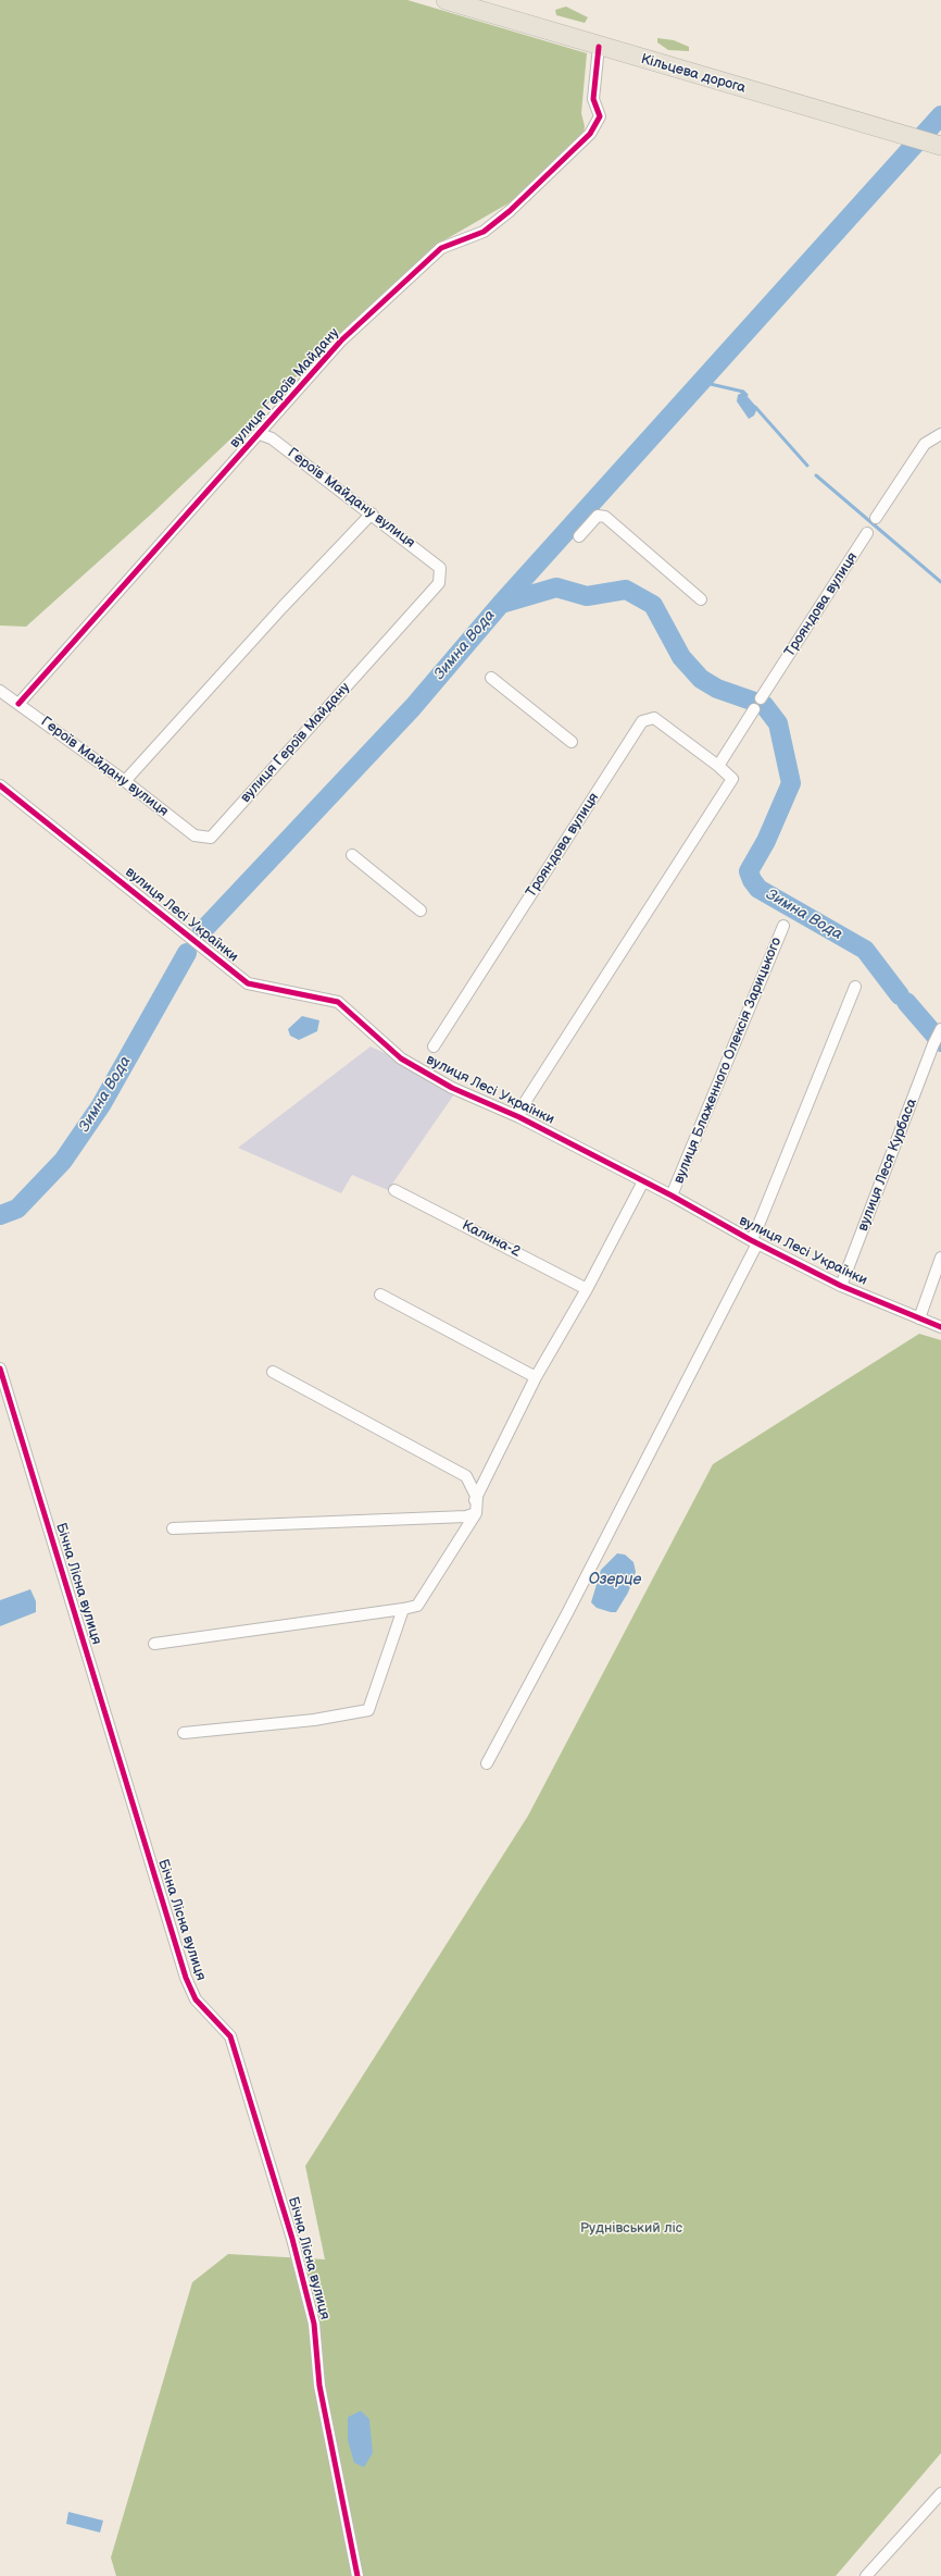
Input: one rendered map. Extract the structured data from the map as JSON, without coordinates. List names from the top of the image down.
{
  "streets": {
    "highway": ["Кільцева дорога"],
    "street": [
      "вулиця Героїв Майдану",
      "Героїв Майдану вулиця",
      "Трояндова вулиця",
      "вулиця Лесі Українки",
      "вулиця Блаженного Олексія Зарицького",
      "вулиця Леся Курбаса",
      "Калина-2",
      "Бічна Лісна вулиця"
    ]
  },
  "crossings": [
    ["Кільцева дорога", "вулиця Героїв Майдану"],
    ["вулиця Героїв Майдану", "Героїв Майдану вулиця"],
    ["Трояндова вулиця", "вулиця Лесі Українки"],
    ["вулиця Лесі Українки", "вулиця Блаженного Олексія Зарицького"],
    ["вулиця Лесі Українки", "вулиця Леся Курбаса"]
  ],
  "water": ["Зимна Вода", "Озерце"],
  "parks": ["Руднівський ліс"]
}
